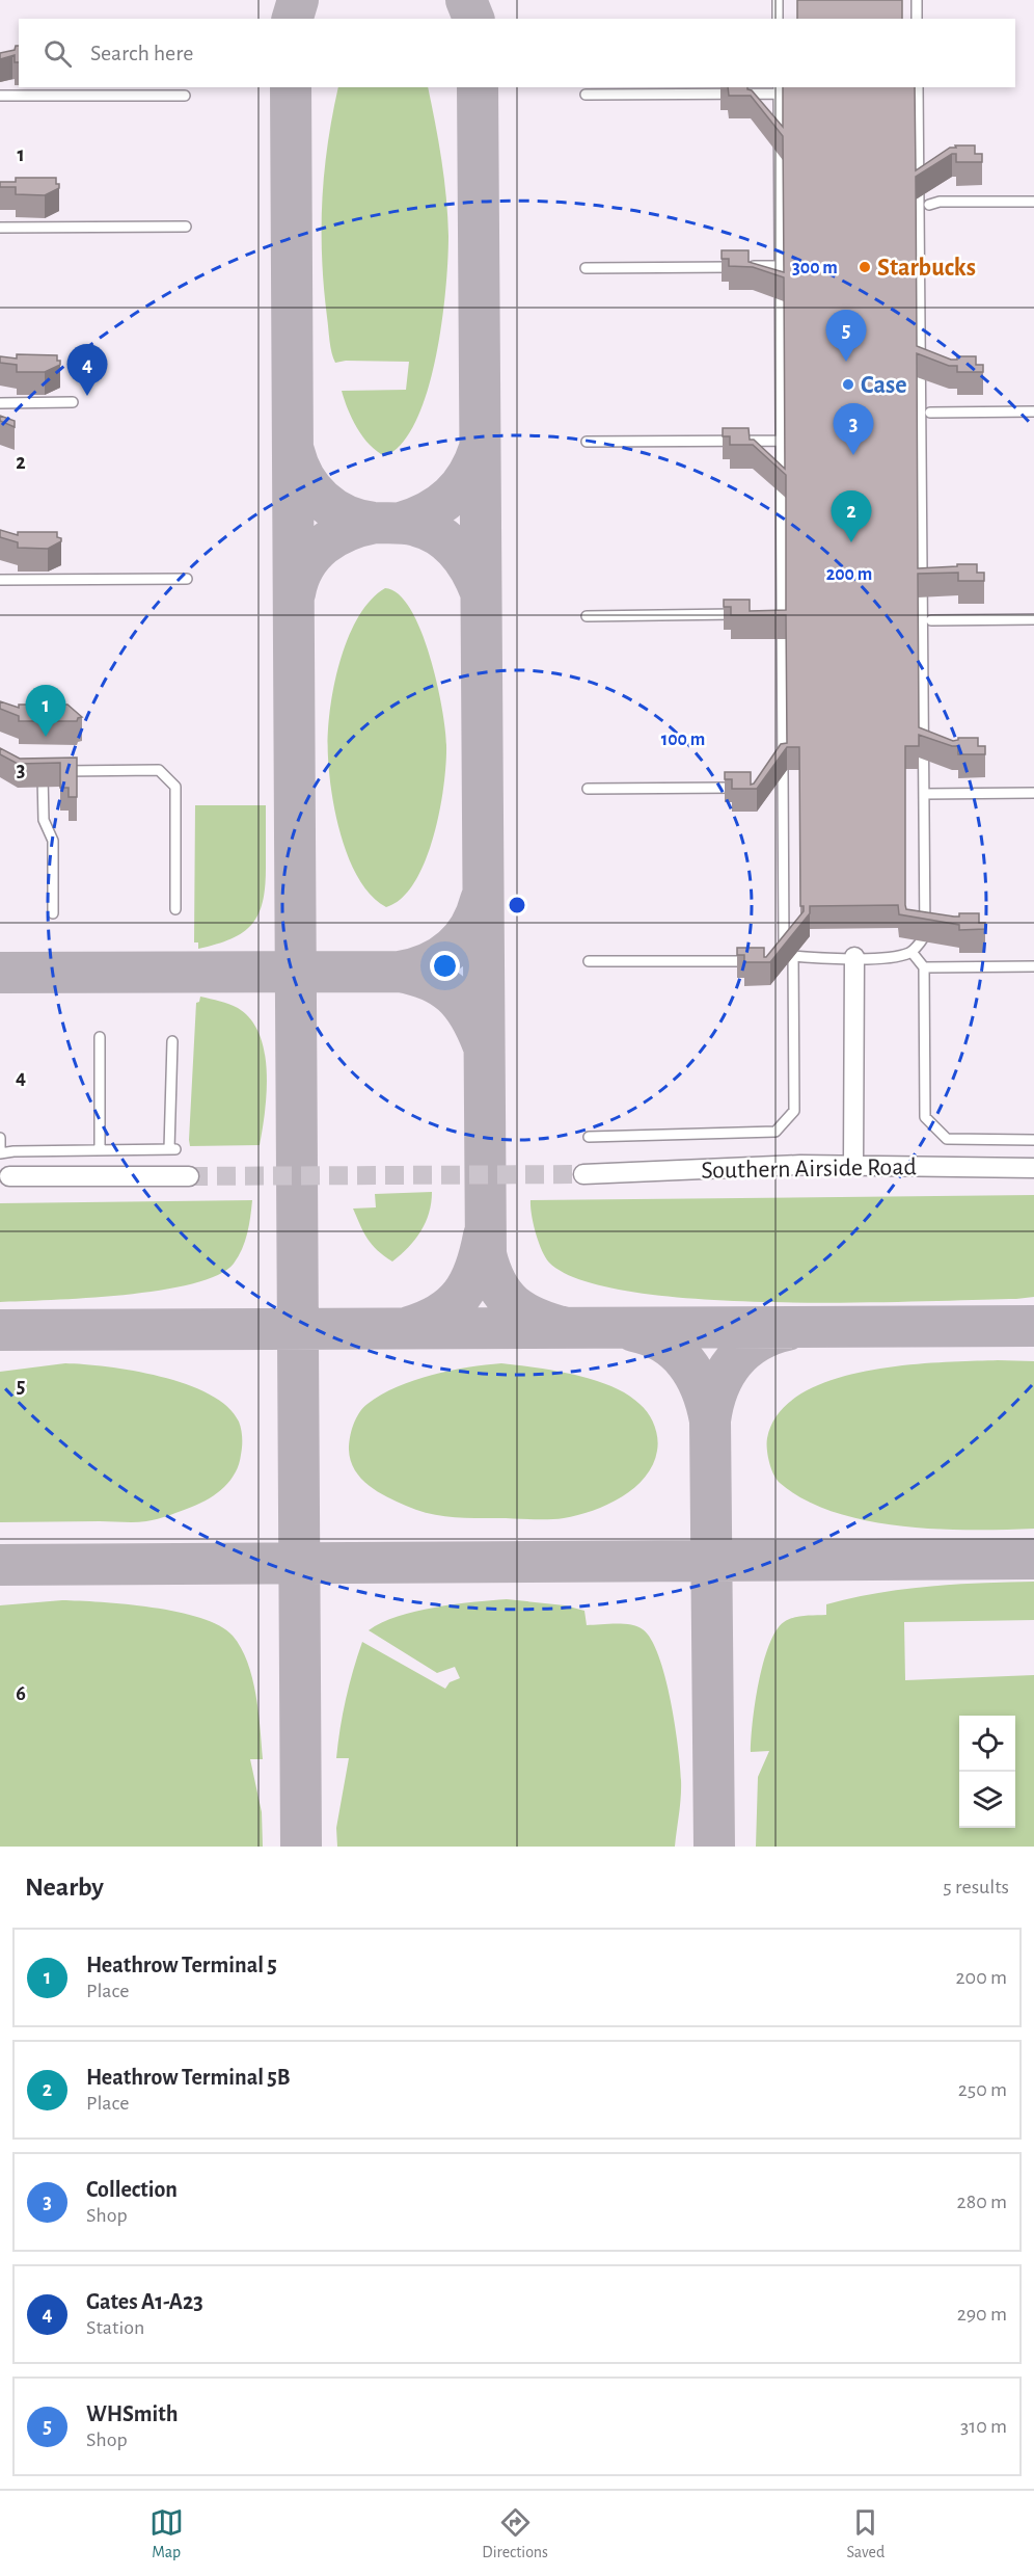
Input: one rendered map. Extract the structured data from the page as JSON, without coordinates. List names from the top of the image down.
{
  "streets": {
    "street": ["Southern Airside Road"]
  },
  "places": ["Starbucks", "Case"],
  "page": {
    "search": "Search here",
    "pins": [
      "5",
      "4",
      "3",
      "2",
      "1"
    ],
    "heading": ["Nearby", "5 results"],
    "list": [
      {
        "mark": "1",
        "name": "Heathrow Terminal 5",
        "note": "Place",
        "value": "200 m"
      },
      {
        "mark": "2",
        "name": "Heathrow Terminal 5B",
        "note": "Place",
        "value": "250 m"
      },
      {
        "mark": "3",
        "name": "Collection",
        "note": "Shop",
        "value": "280 m"
      },
      {
        "mark": "4",
        "name": "Gates A1-A23",
        "note": "Station",
        "value": "290 m"
      },
      {
        "mark": "5",
        "name": "WHSmith",
        "note": "Shop",
        "value": "310 m"
      }
    ],
    "nav": ["Map", "Directions", "Saved"]
  },
  "grid": {
    "rows": [
      "1",
      "2",
      "3",
      "4",
      "5",
      "6"
    ]
  },
  "rings": ["300 m", "200 m", "100 m"]
}
